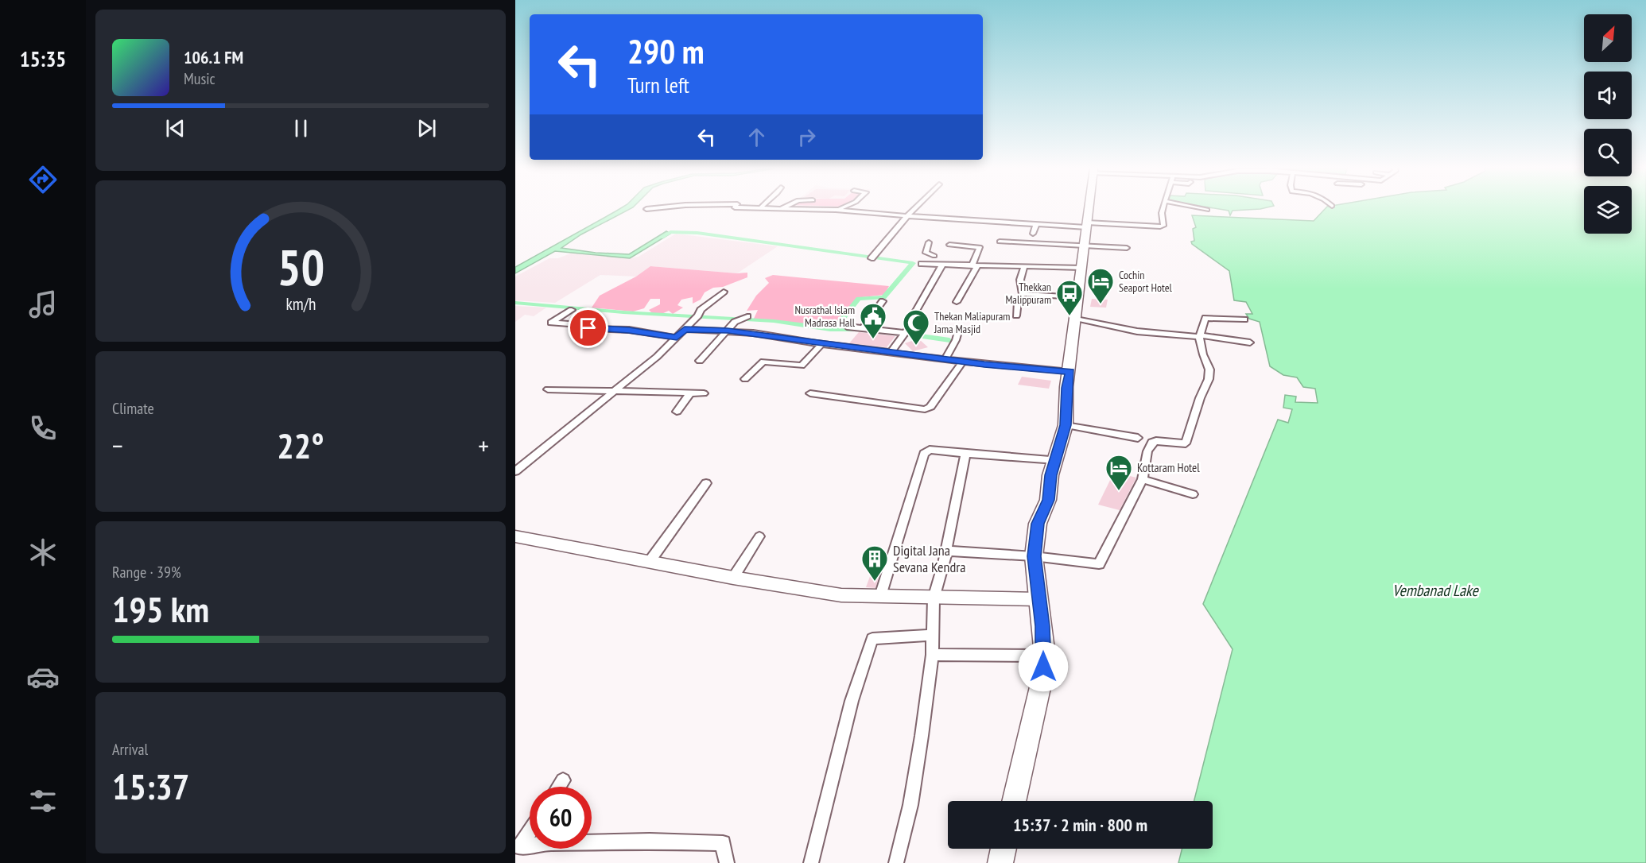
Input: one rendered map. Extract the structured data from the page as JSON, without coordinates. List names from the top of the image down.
{
  "water": ["Vembanad Lake"],
  "places": {
    "hotel": ["Cochin Seaport Hotel", "Kottaram Hotel"],
    "bus stop": ["Thekkan Malippuram"],
    "public building": ["Nusrathal Islam Madrasa Hall"],
    "mosque": ["Thekan Maliapuram Jama Masjid"],
    "building": ["Digital Jana Sevana Kendra"]
  },
  "north": "top right",
  "page": {
    "tabs": "15:35",
    "turn": ["290 m", "Turn left"],
    "song": ["106.1 FM", "Music"],
    "tile": [
      "Climate",
      ["Range · 39%", "195 km"],
      ["Arrival", "15:37"]
    ],
    "heat": ["−", "22°", "+"],
    "limit": "60",
    "trip": "15:37 · 2 min · 800 m",
    "gauge": ["50", "km/h"]
  }
}
